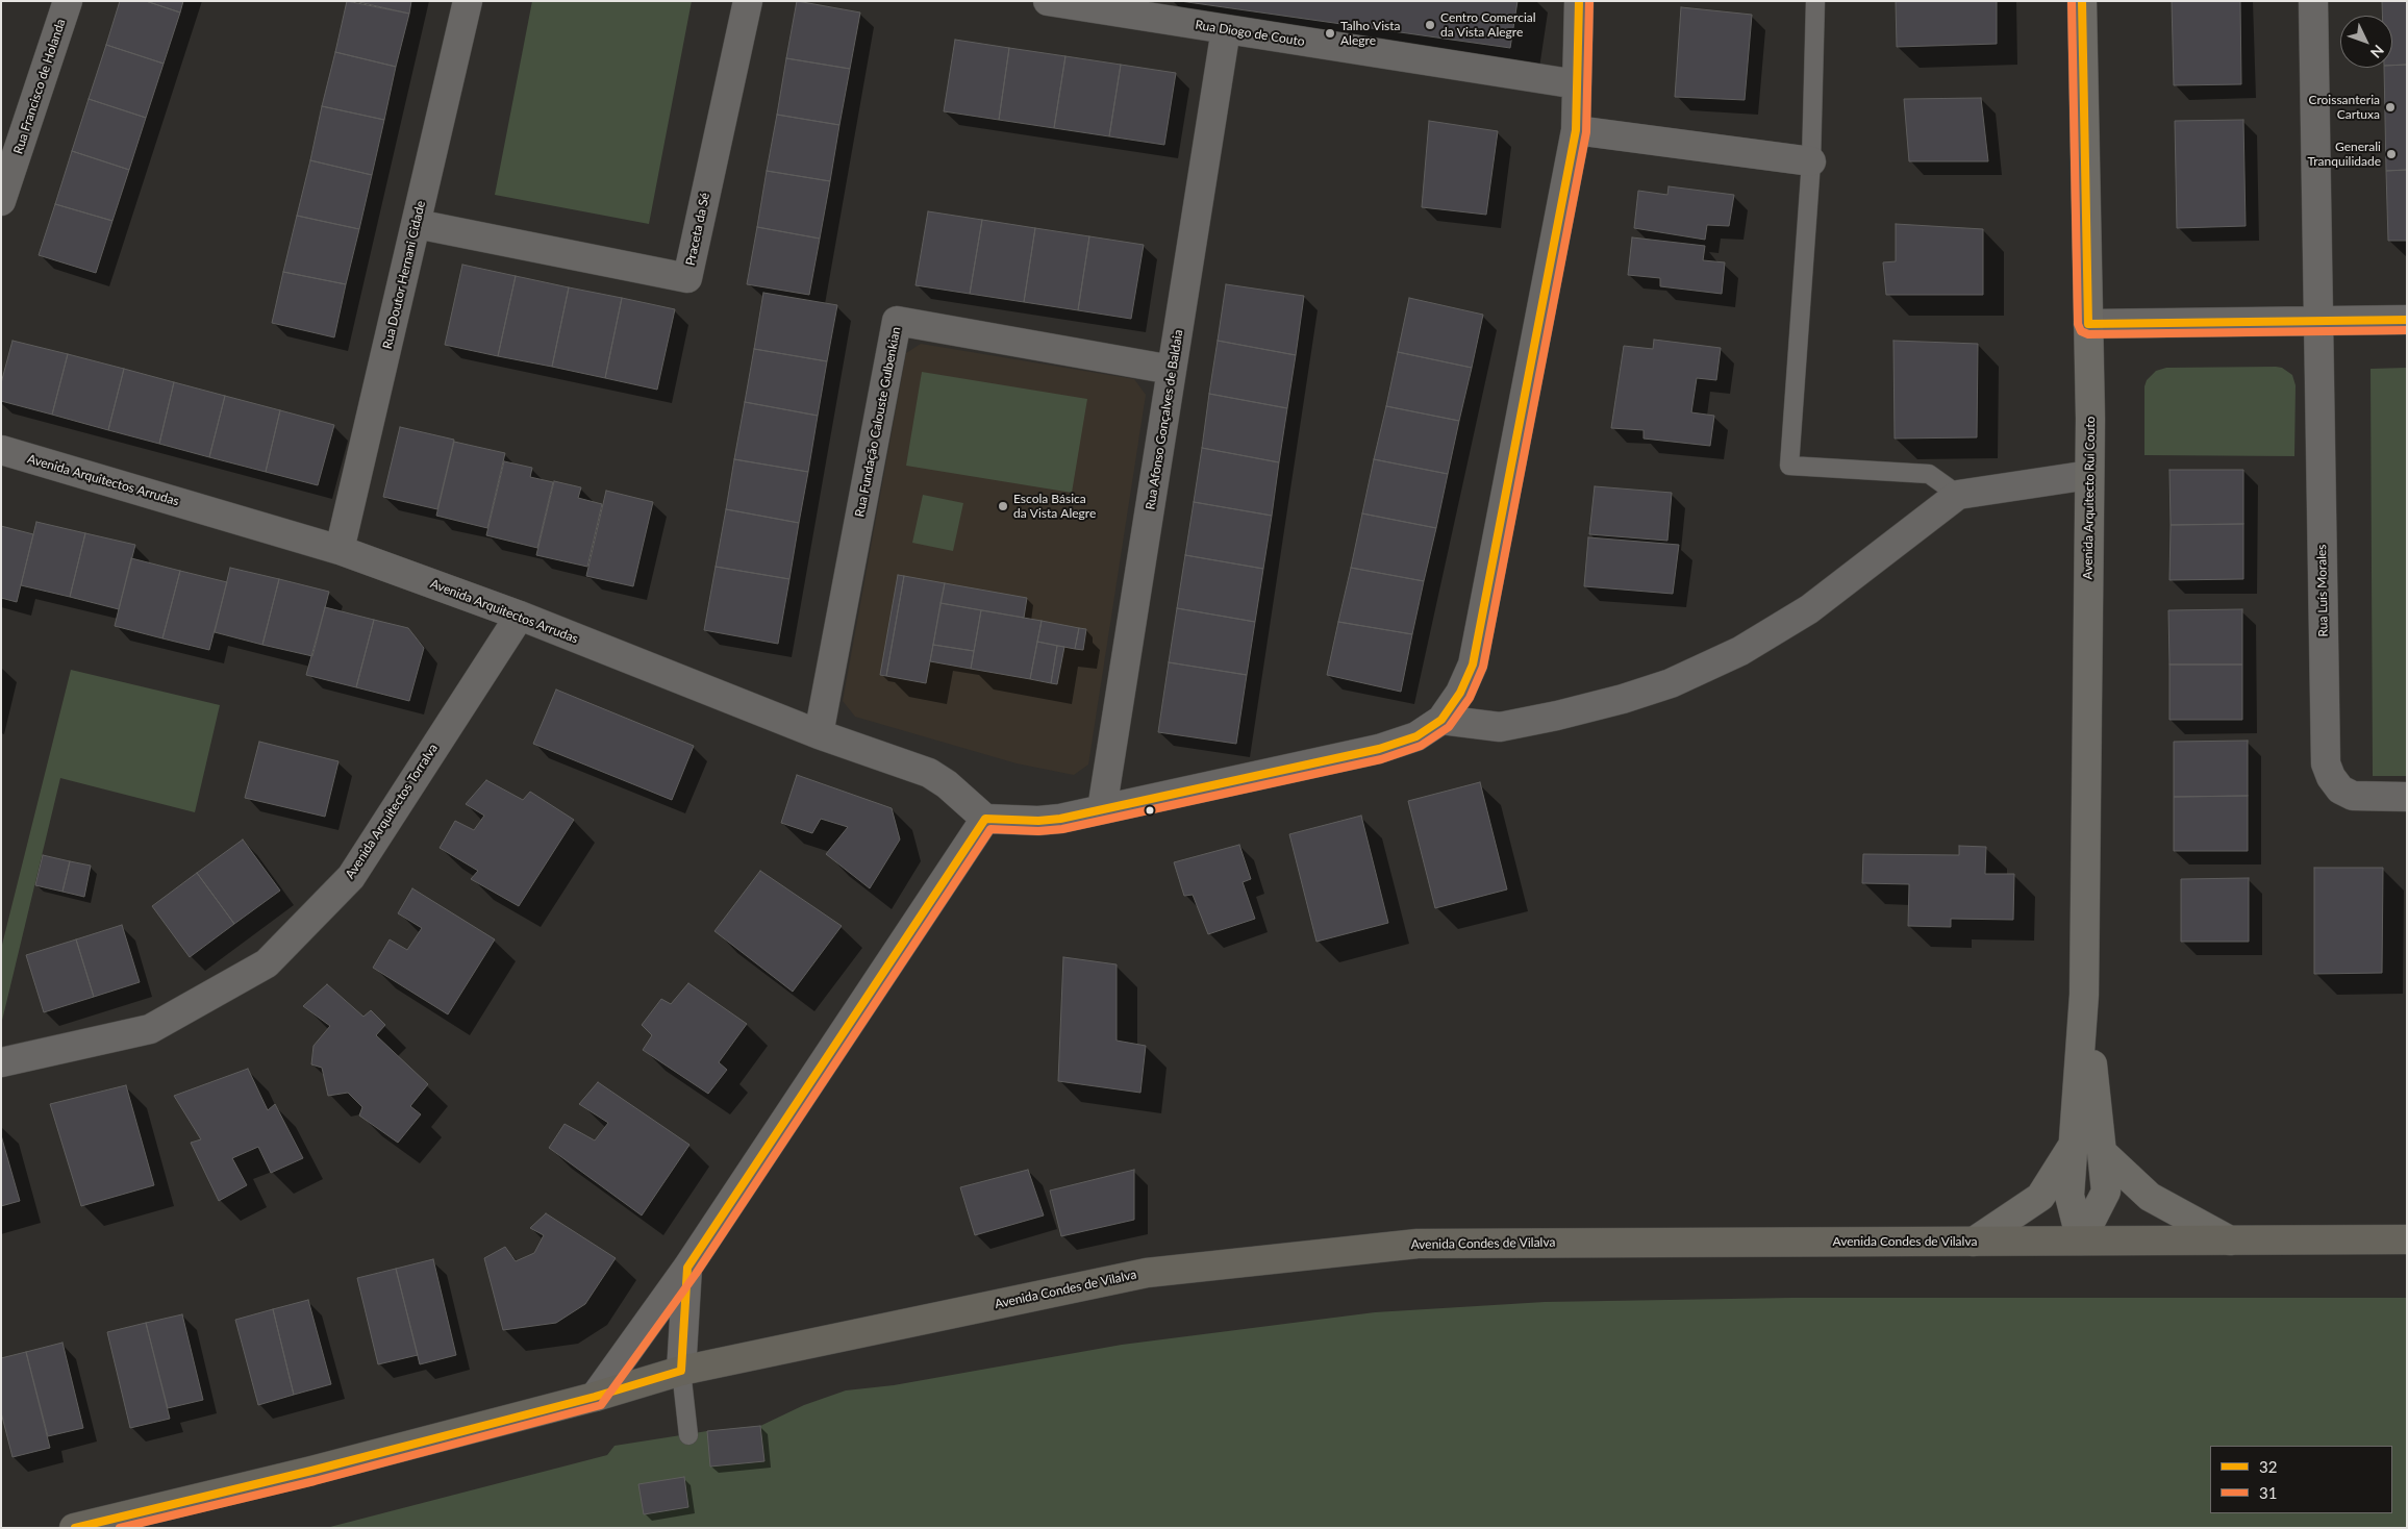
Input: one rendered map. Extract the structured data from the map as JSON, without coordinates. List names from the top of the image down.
{
  "streets": {
    "main road": ["Avenida Condes de Vilalva"],
    "street": [
      "Rua Diogo de Couto",
      "Rua Francisco de Holanda",
      "Praceta da Sé",
      "Rua Doutor Hernani Cidade",
      "Rua Afonso Gonçalves de Baldaia",
      "Rua Fundação Calouste Gulbenkian",
      "Avenida Arquitectos Arrudas",
      "Avenida Arquitecto Rui Couto",
      "Rua Luís Morales",
      "Avenida Arquitectos Torralva"
    ]
  },
  "crossings": [
    ["Rua Diogo de Couto", "Rua Afonso Gonçalves de Baldaia"],
    ["Praceta da Sé", "Rua Doutor Hernani Cidade"],
    ["Rua Doutor Hernani Cidade", "Avenida Arquitectos Arrudas"],
    ["Rua Afonso Gonçalves de Baldaia", "Rua Fundação Calouste Gulbenkian"],
    ["Rua Fundação Calouste Gulbenkian", "Avenida Arquitectos Arrudas"],
    ["Avenida Arquitectos Arrudas", "Avenida Arquitectos Torralva"],
    ["Avenida Arquitecto Rui Couto", "Avenida Condes de Vilalva"]
  ],
  "places": [
    "Centro Comercial da Vista Alegre",
    "Talho Vista Alegre",
    "Croissanteria Cartuxa",
    "Generali Tranquilidade",
    "Escola Básica da Vista Alegre"
  ],
  "lines": ["transit line 32", "transit line 31"],
  "legend": ["32", "31"],
  "north": "bottom right"
}
